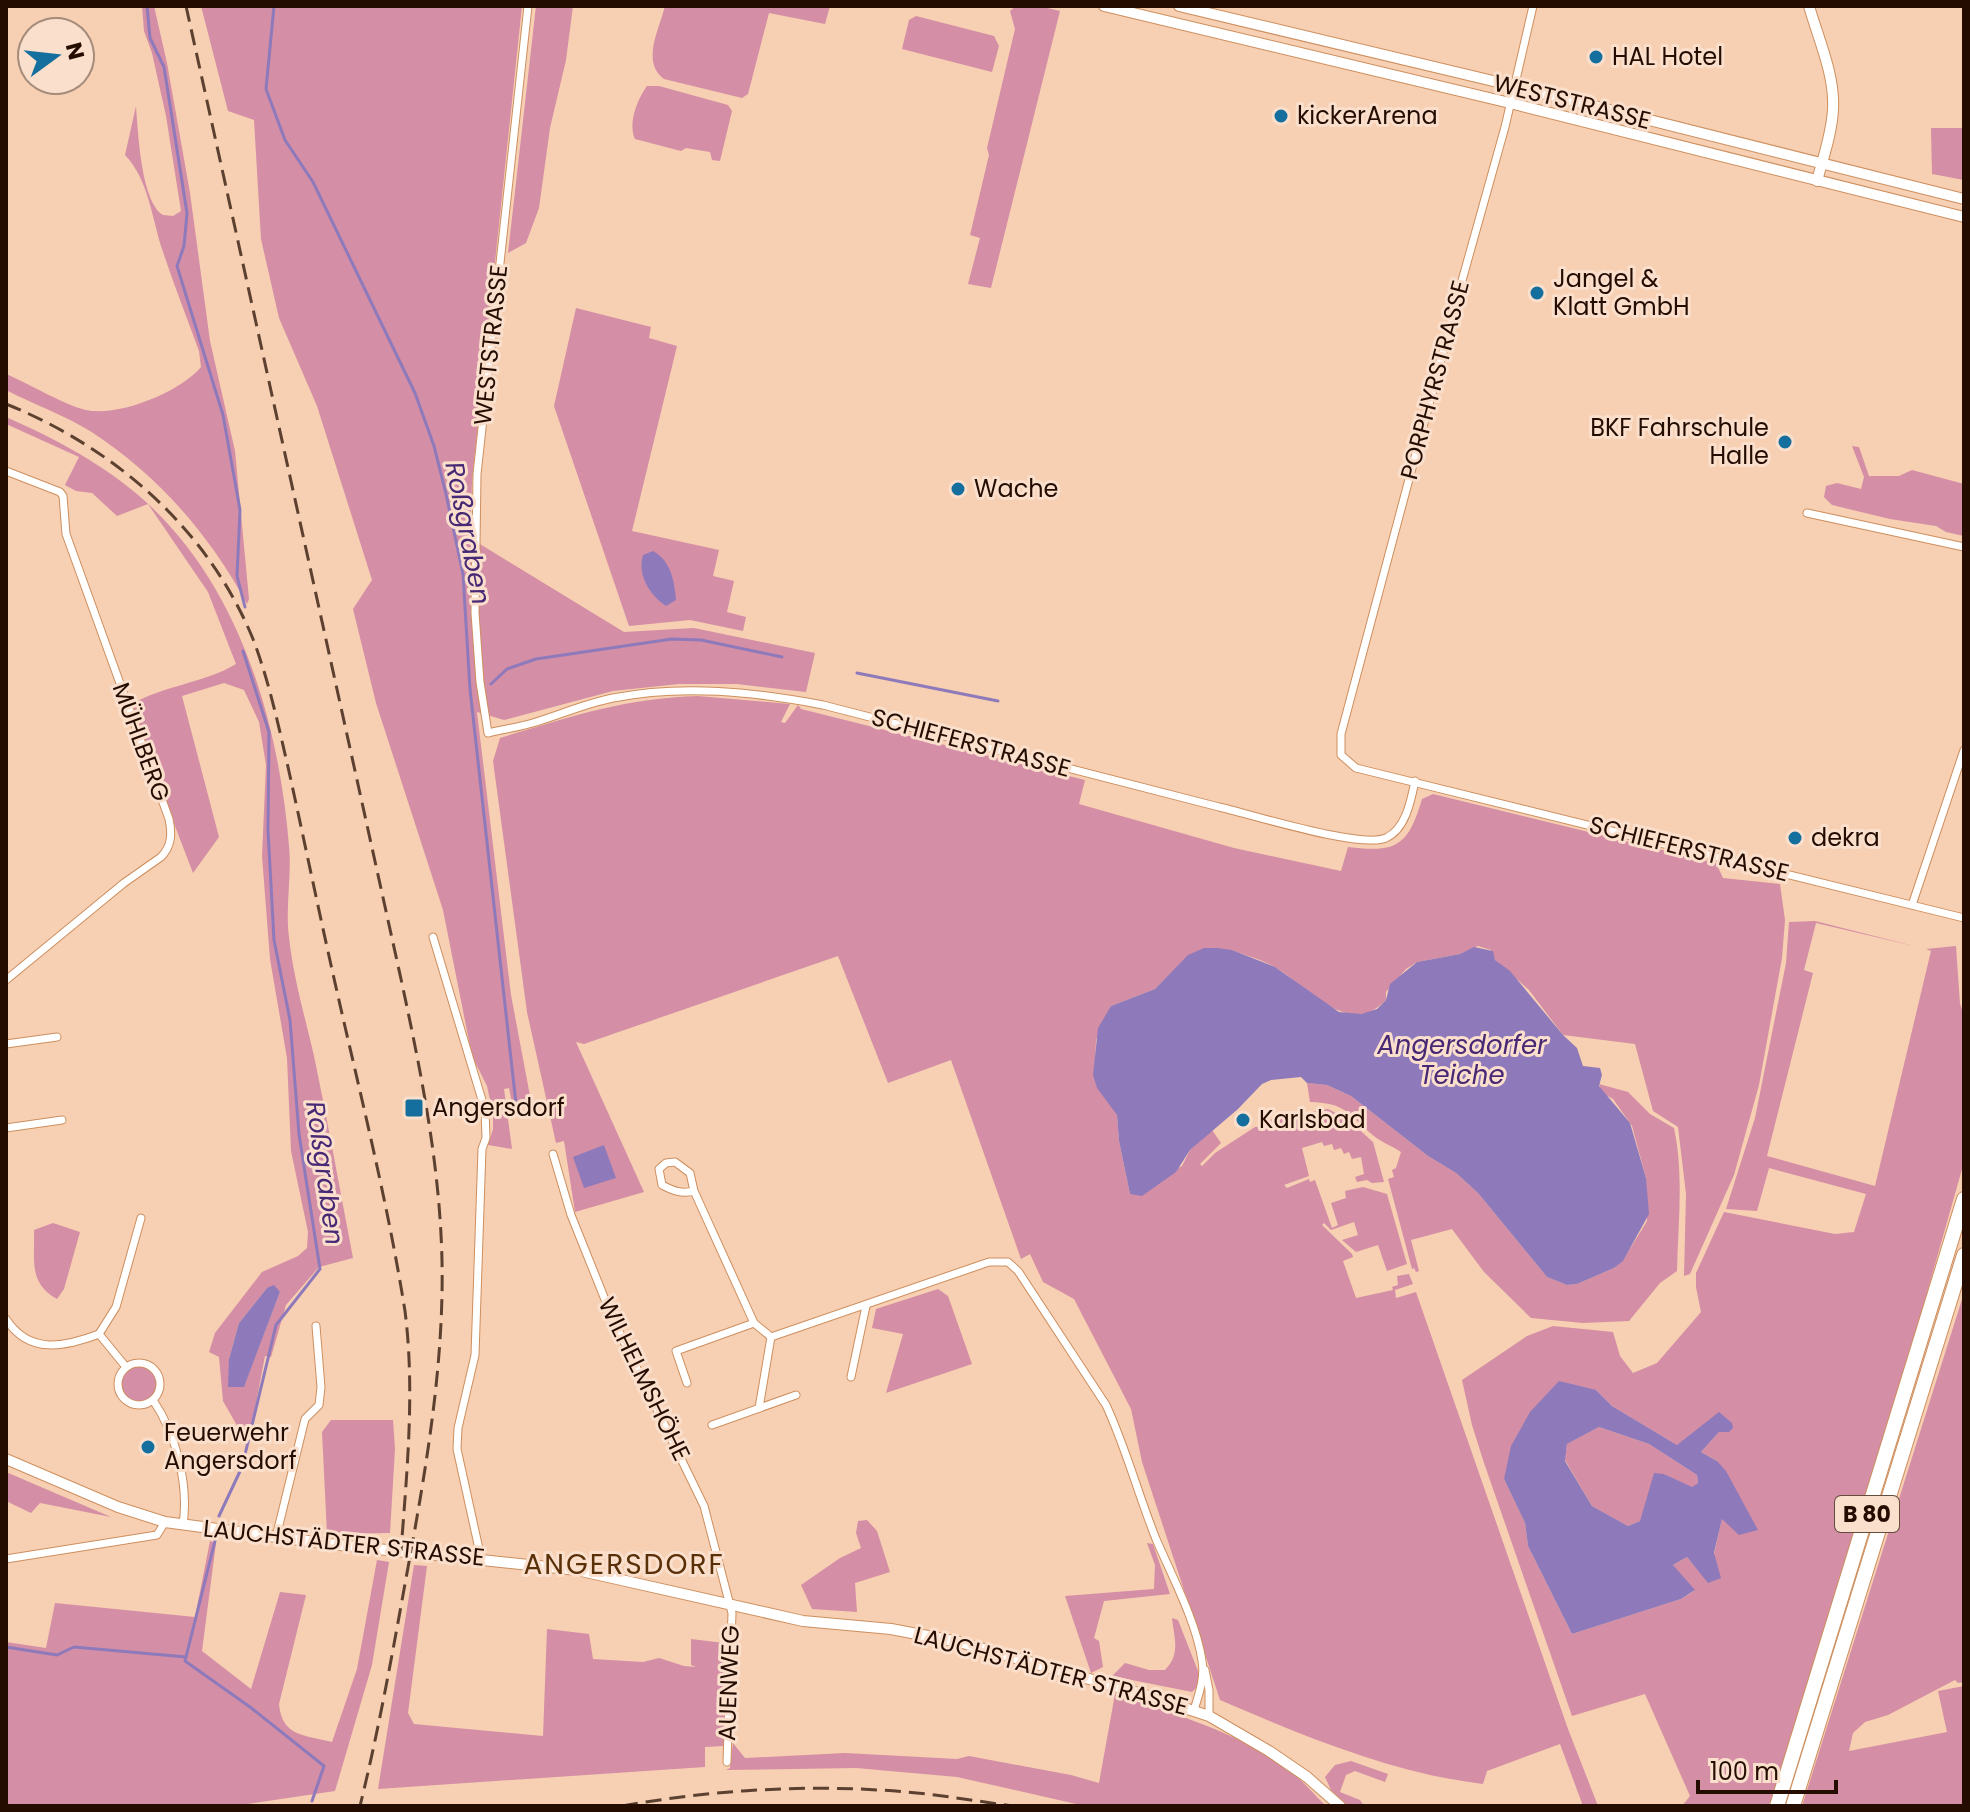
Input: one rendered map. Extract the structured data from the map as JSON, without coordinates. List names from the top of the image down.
{
  "streets": {
    "highway": ["B 80"],
    "main road": ["WESTSTRASSE", "LAUCHSTÄDTER STRASSE"],
    "street": [
      "PORPHYRSTRASSE",
      "MÜHLBERG",
      "SCHIEFERSTRASSE",
      "WILHELMSHÖHE",
      "AUENWEG"
    ]
  },
  "crossings": [
    ["WESTSTRASSE", "PORPHYRSTRASSE"],
    ["WESTSTRASSE", "SCHIEFERSTRASSE"],
    ["PORPHYRSTRASSE", "SCHIEFERSTRASSE"],
    ["WILHELMSHÖHE", "LAUCHSTÄDTER STRASSE"],
    ["WILHELMSHÖHE", "AUENWEG"],
    ["LAUCHSTÄDTER STRASSE", "AUENWEG"]
  ],
  "districts": ["ANGERSDORF"],
  "water": ["Roßgraben", "Angersdorfer Teiche"],
  "places": {
    "other": [
      "HAL Hotel",
      "kickerArena",
      "Jangel & Klatt GmbH",
      "BKF Fahrschule Halle",
      "Wache",
      "dekra",
      "Karlsbad",
      "Feuerwehr Angersdorf"
    ],
    "transit": ["Angersdorf"]
  },
  "scale_bar": "100 m",
  "north": "right"
}
